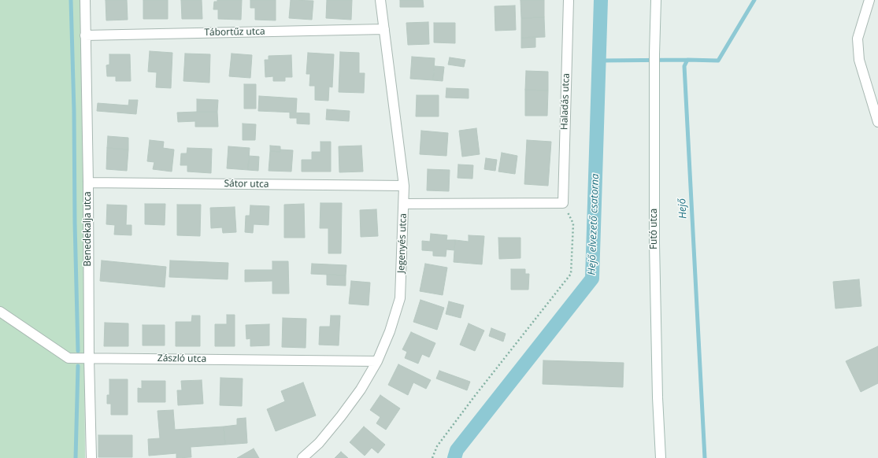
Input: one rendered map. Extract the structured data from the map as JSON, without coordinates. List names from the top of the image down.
{
  "streets": {
    "street": [
      "Tábortűz utca",
      "Haladás utca",
      "Sátor utca",
      "Benedekalja utca",
      "Futó utca",
      "Jegenyés utca",
      "Zászló utca"
    ]
  },
  "crossings": [
    ["Tábortűz utca", "Benedekalja utca"],
    ["Tábortűz utca", "Jegenyés utca"],
    ["Sátor utca", "Benedekalja utca"],
    ["Sátor utca", "Jegenyés utca"],
    ["Benedekalja utca", "Zászló utca"],
    ["Jegenyés utca", "Zászló utca"]
  ],
  "water": ["Hejő", "Hejő elvezető csatorna"]
}
